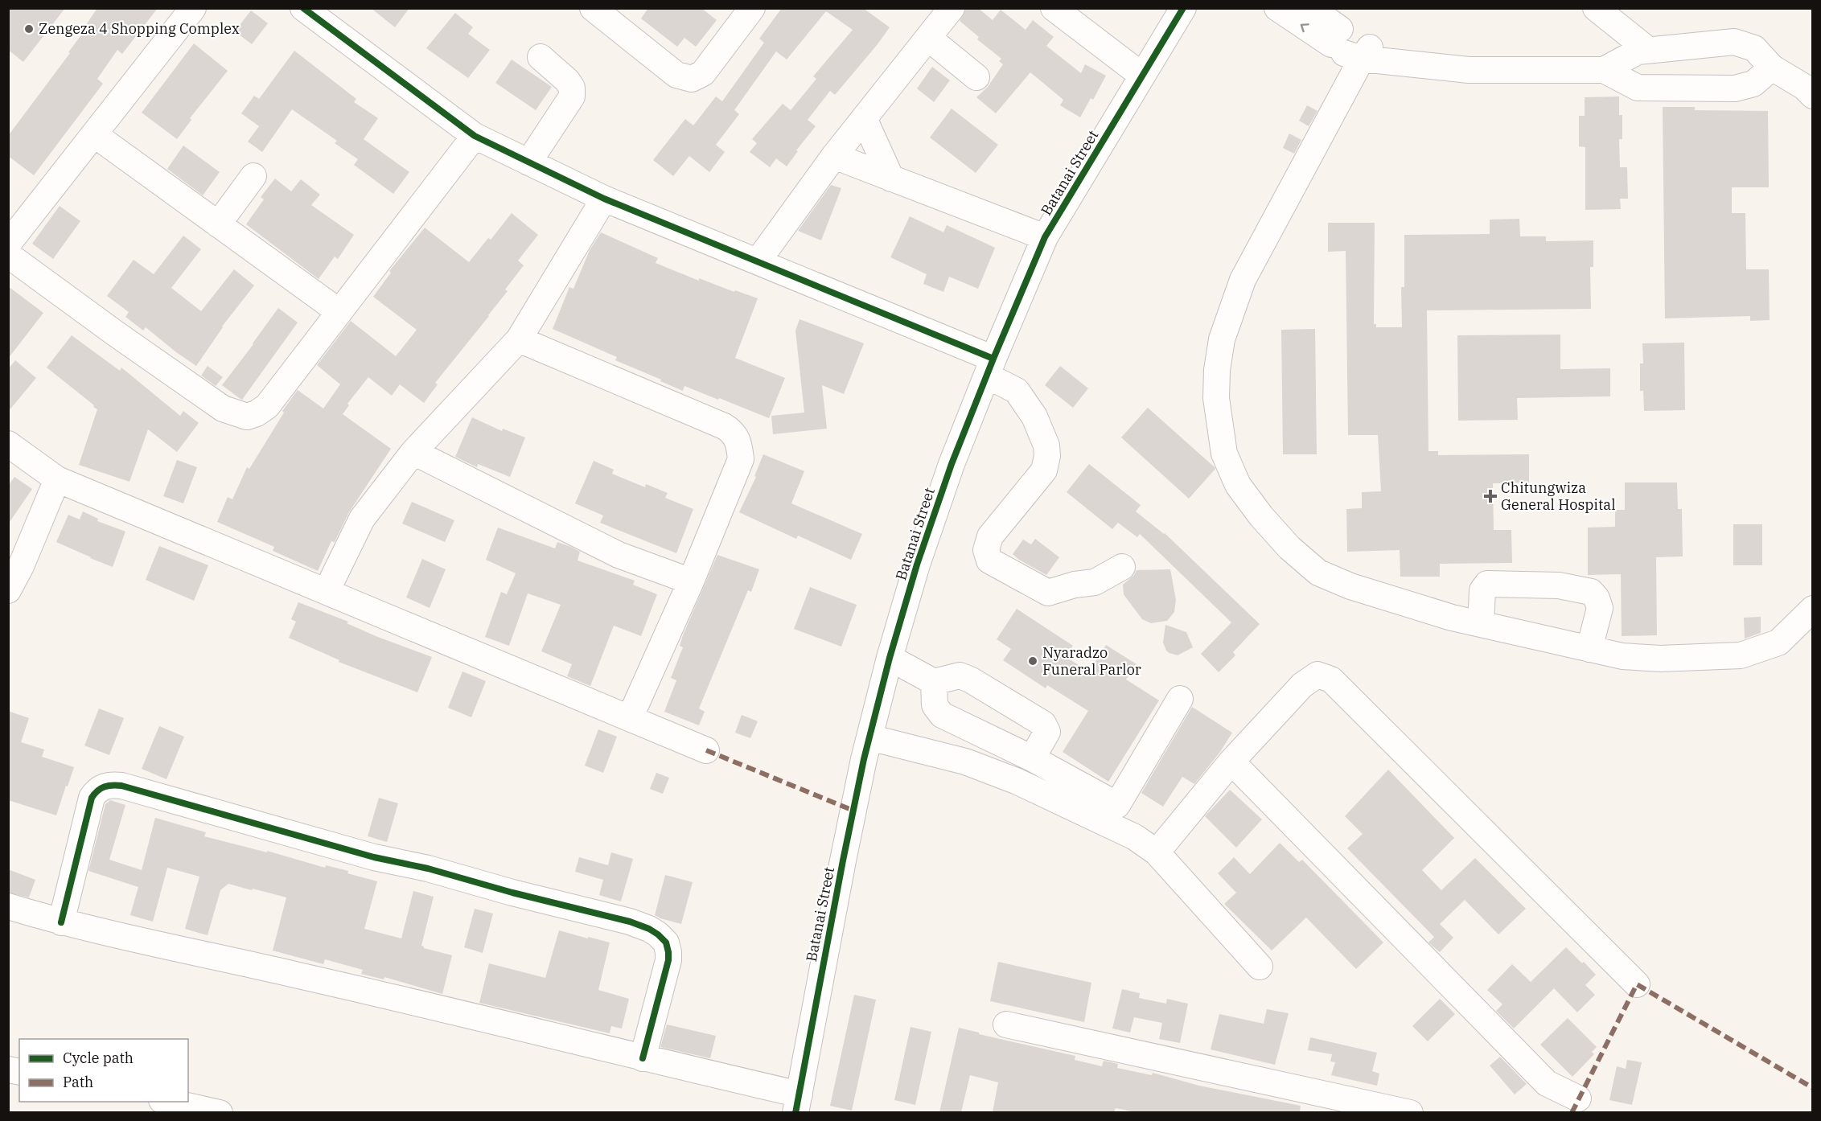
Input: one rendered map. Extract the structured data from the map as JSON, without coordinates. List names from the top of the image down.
{
  "streets": {
    "street": ["Batanai Street"]
  },
  "places": {
    "other": ["Zengeza 4 Shopping Complex", "Nyaradzo Funeral Parlor"],
    "health": ["Chitungwiza General Hospital"]
  },
  "legend": ["Cycle path", "Path"]
}
